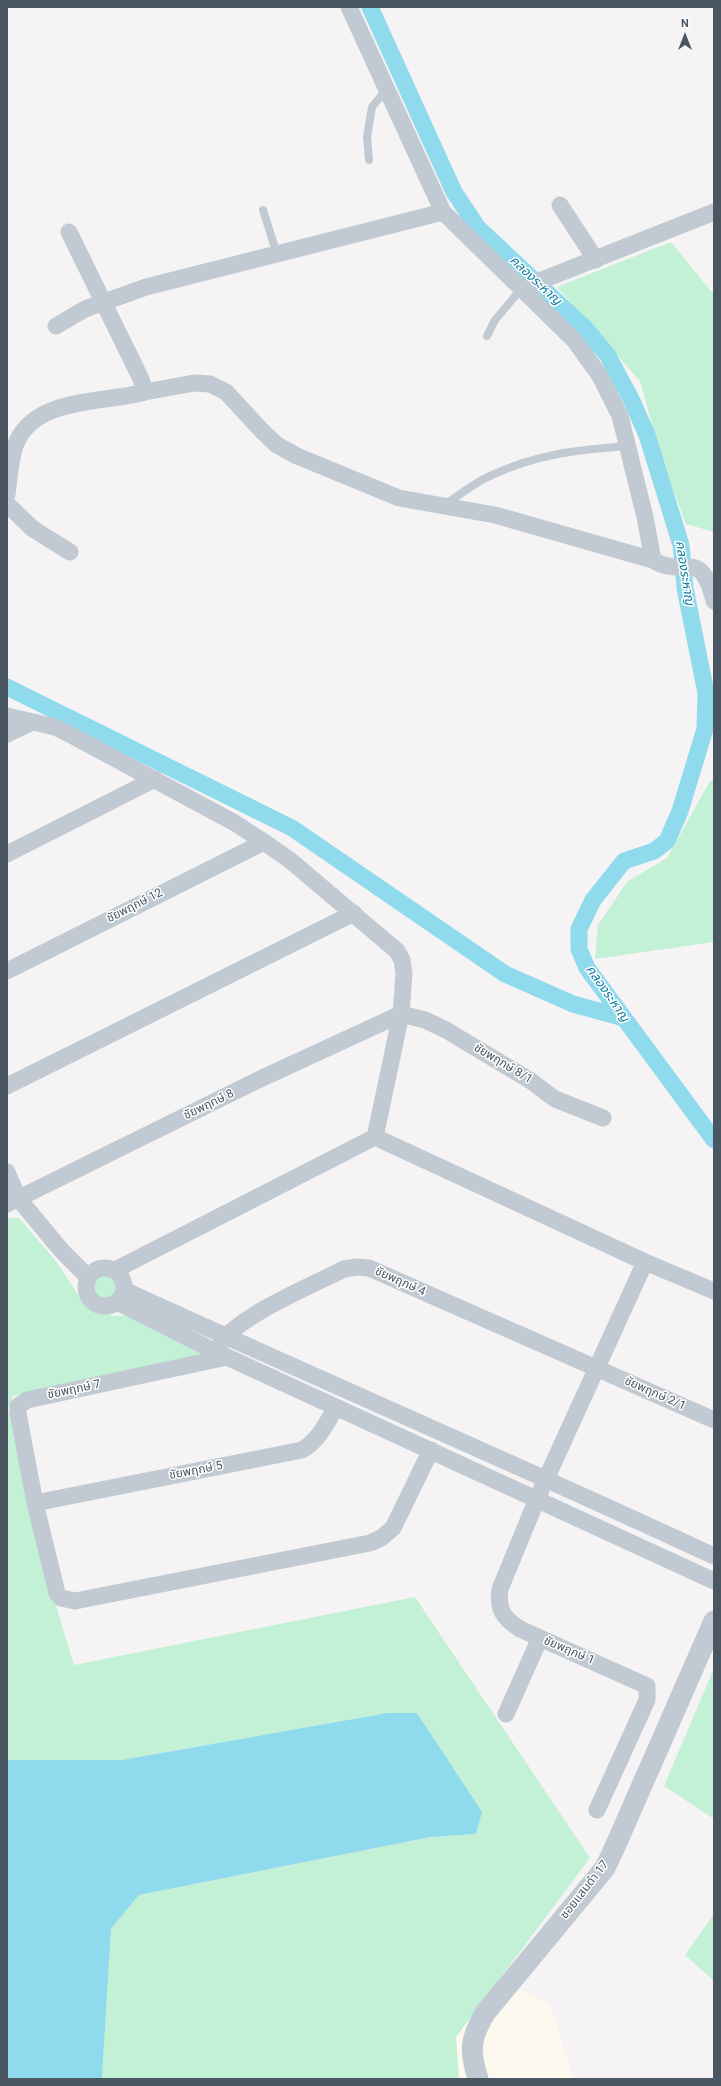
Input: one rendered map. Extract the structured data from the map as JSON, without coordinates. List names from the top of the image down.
{
  "streets": {
    "street": [
      "ชัยพฤกษ์ 12",
      "ชัยพฤกษ์ 8/1",
      "ชัยพฤกษ์ 8",
      "ชัยพฤกษ์ 4",
      "ชัยพฤกษ์ 7",
      "ชัยพฤกษ์ 2/1",
      "ชัยพฤกษ์ 5",
      "ชัยพฤกษ์ 1",
      "ซอยแสมดำ 17"
    ]
  },
  "crossings": [
    ["ชัยพฤกษ์ 8/1", "ชัยพฤกษ์ 8"],
    ["ชัยพฤกษ์ 4", "ชัยพฤกษ์ 7"],
    ["ชัยพฤกษ์ 4", "ชัยพฤกษ์ 2/1"],
    ["ชัยพฤกษ์ 4", "ชัยพฤกษ์ 1"],
    ["ชัยพฤกษ์ 7", "ชัยพฤกษ์ 5"],
    ["ชัยพฤกษ์ 2/1", "ชัยพฤกษ์ 1"]
  ],
  "water": ["คลองระหาญ"],
  "north": "top"
}
